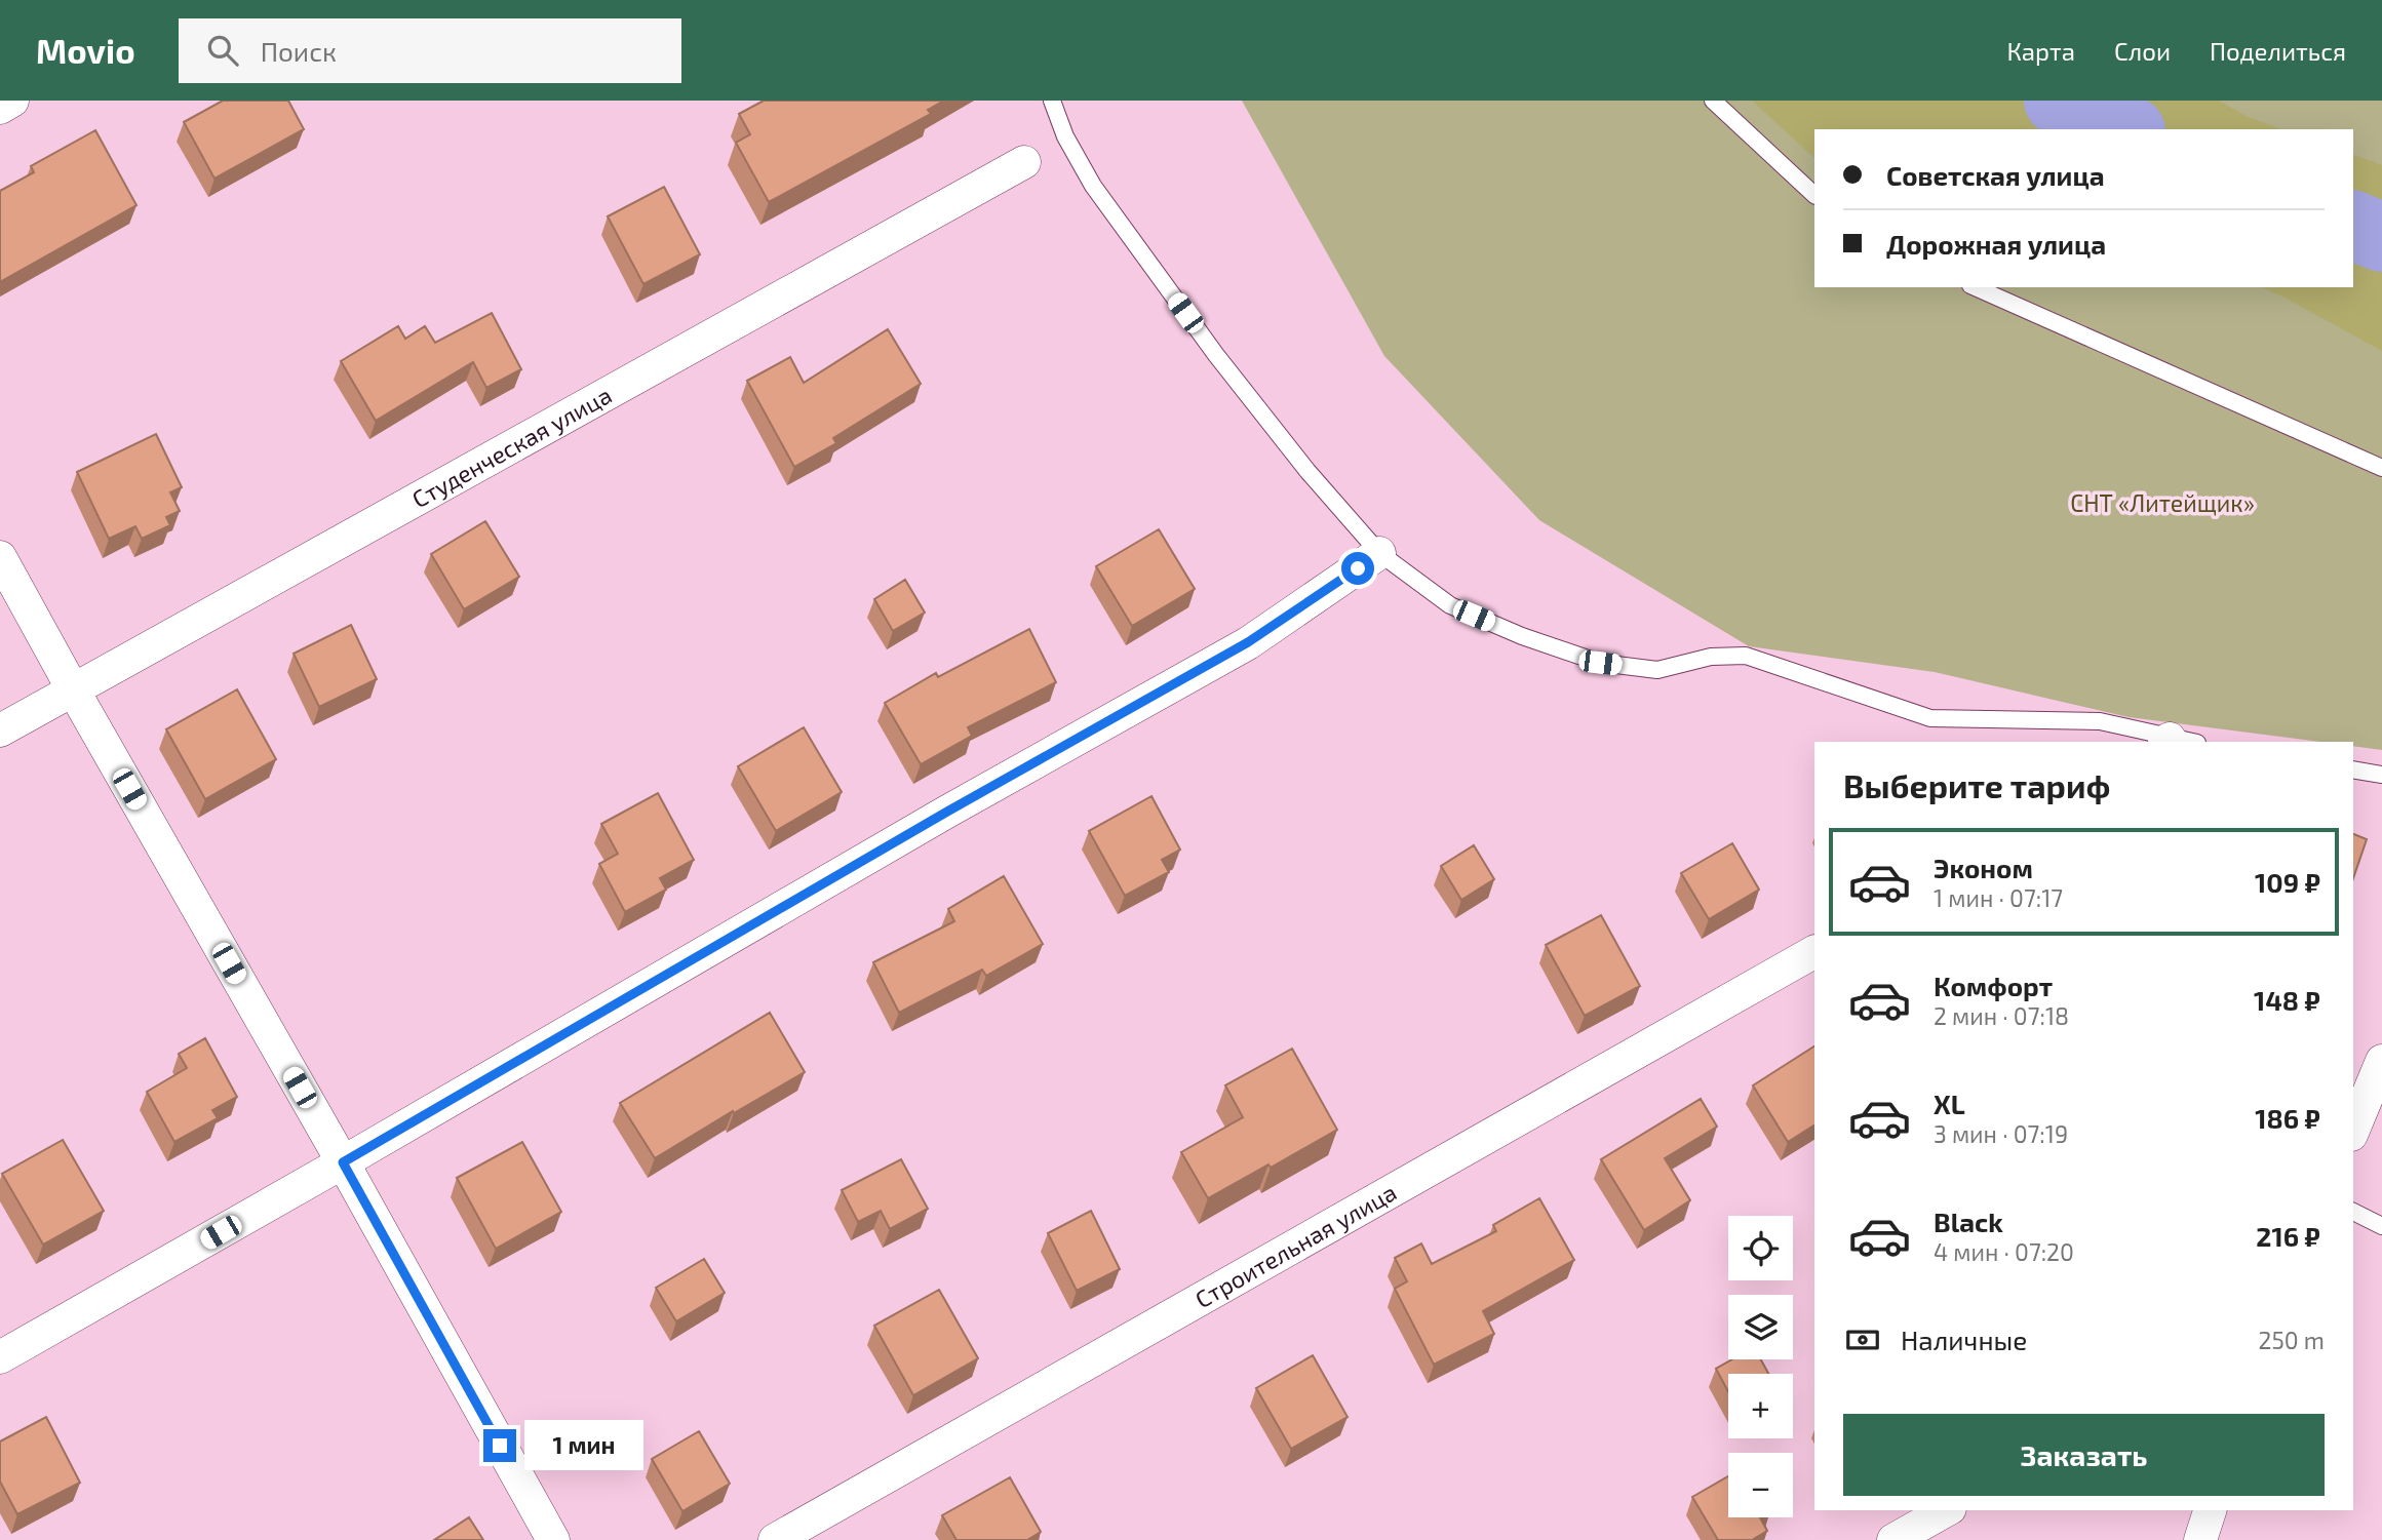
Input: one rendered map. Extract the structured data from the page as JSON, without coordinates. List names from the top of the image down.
{
  "streets": {
    "street": ["Студенческая улица", "Строительная улица"]
  },
  "parks": ["СНТ «Литейщик»"],
  "page": {
    "header": "Movio",
    "search": "Поиск",
    "nav": ["Карта", "Слои", "Поделиться"],
    "banner": ["Советская улица", "Дорожная улица"],
    "heading": "Выберите тариф",
    "list": [
      {
        "name": "Эконом",
        "note": "1 мин · 07:17",
        "value": "109 ₽"
      },
      {
        "name": "Комфорт",
        "note": "2 мин · 07:18",
        "value": "148 ₽"
      },
      {
        "name": "XL",
        "note": "3 мин · 07:19",
        "value": "186 ₽"
      },
      {
        "name": "Black",
        "note": "4 мин · 07:20",
        "value": "216 ₽"
      }
    ],
    "map_buttons": ["+", "−"],
    "pay": ["Наличные", "250 m"],
    "buttons": "Заказать",
    "bubble": "1 мин"
  }
}
